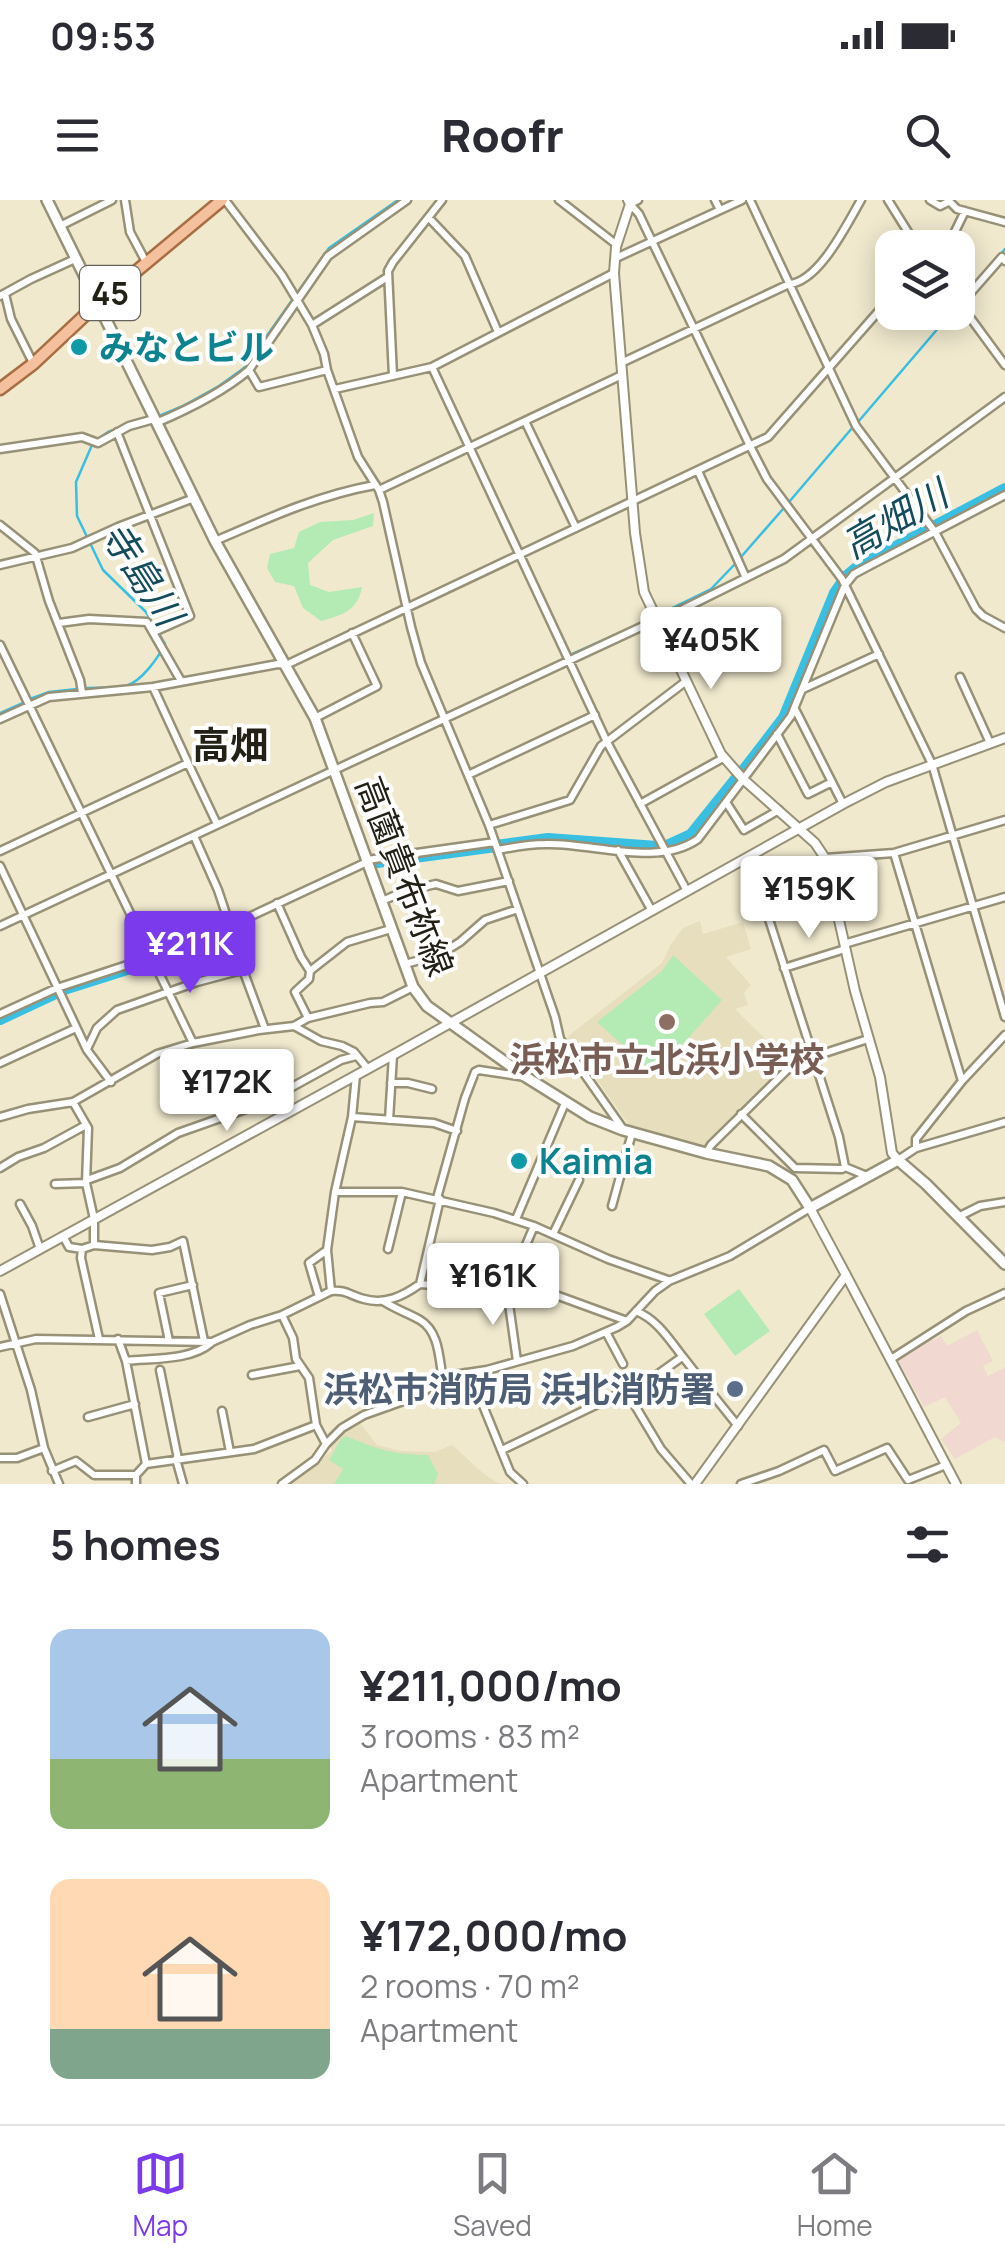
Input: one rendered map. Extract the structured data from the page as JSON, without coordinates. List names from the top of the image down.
{
  "streets": {
    "main road": ["45", "高薗貴布祢線"]
  },
  "crossings": [
    ["45", "高薗貴布祢線"]
  ],
  "districts": ["高畑"],
  "water": ["高畑川", "寺島川"],
  "places": [
    "みなとビル",
    "浜松市立北浜小学校",
    "Kaimia",
    "浜松市消防局 浜北消防署"
  ],
  "page": {
    "status": "09:53",
    "header": "Roofr",
    "price": [
      "¥405K",
      "¥159K",
      "¥211K",
      "¥172K",
      "¥161K"
    ],
    "heading": "5 homes",
    "list": [
      {
        "name": "¥211,000/mo",
        "note": "3 rooms · 83 m² · Apartment"
      },
      {
        "name": "¥172,000/mo",
        "note": "2 rooms · 70 m² · Apartment"
      }
    ],
    "tabs": ["Map", "Saved", "Home"]
  }
}
